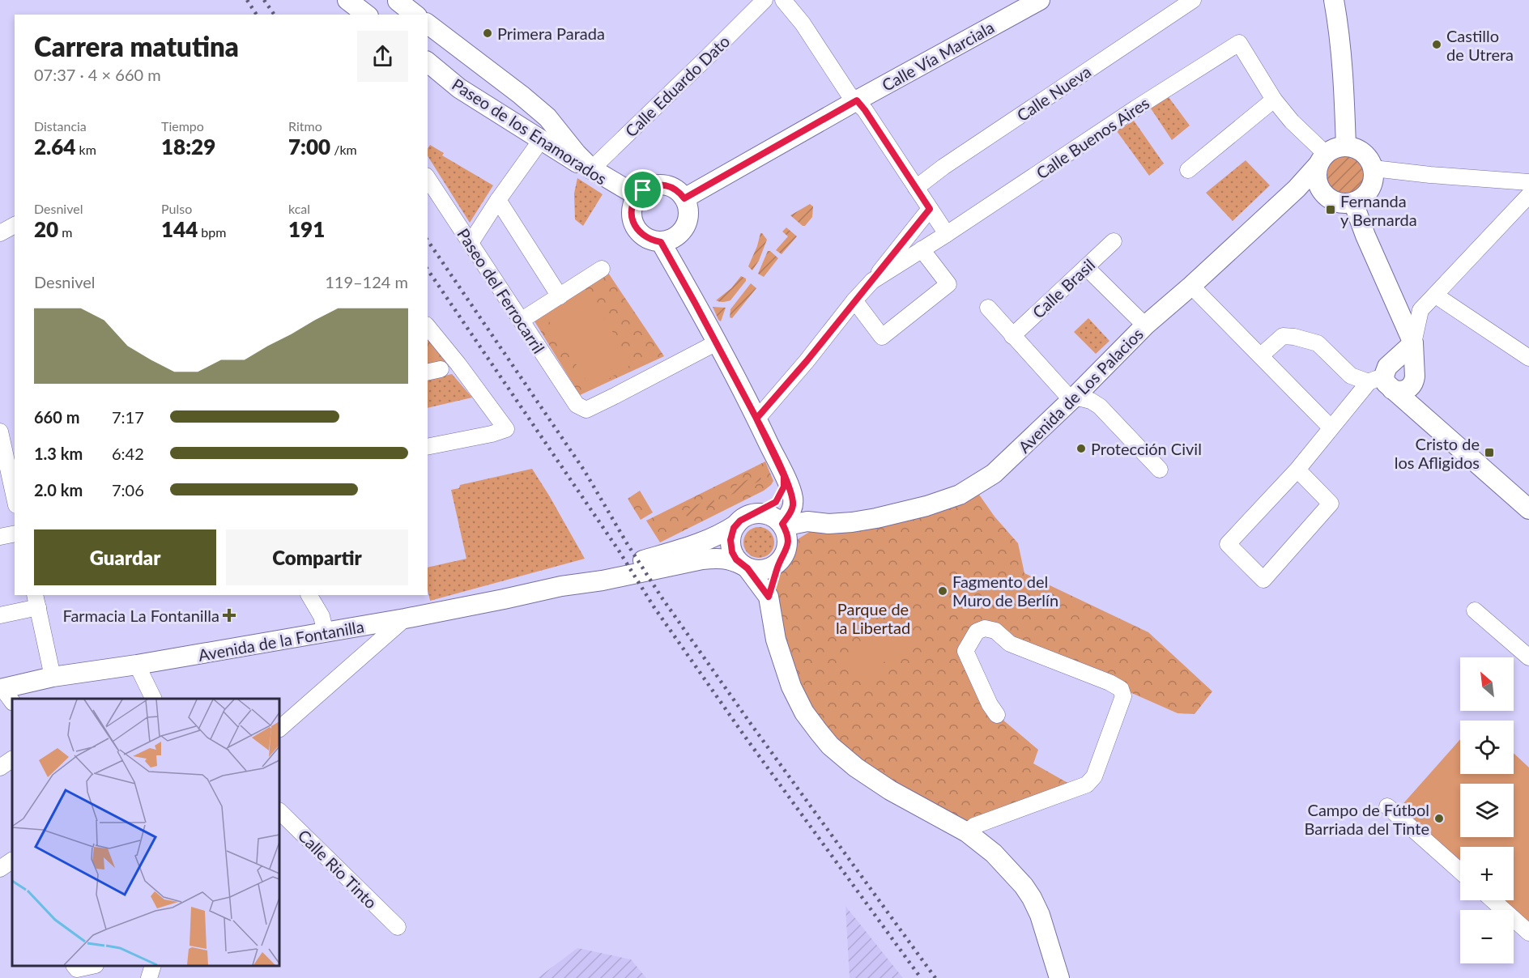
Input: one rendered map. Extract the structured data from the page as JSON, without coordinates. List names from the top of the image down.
{
  "streets": {
    "street": [
      "Calle Vía Marciala",
      "Calle Eduardo Dato",
      "Calle Nueva",
      "Paseo de los Enamorados",
      "Calle Buenos Aires",
      "Calle Brasil",
      "Paseo del Ferrocarril",
      "Avenida de Los Palacios",
      "Avenida de la Fontanilla",
      "Calle Rio Tinto"
    ]
  },
  "crossings": [
    ["Calle Vía Marciala", "Paseo de los Enamorados"],
    ["Calle Eduardo Dato", "Paseo de los Enamorados"],
    ["Avenida de Los Palacios", "Avenida de la Fontanilla"]
  ],
  "parks": ["Parque de la Libertad"],
  "places": {
    "other": [
      "Primera Parada",
      "Castillo de Utrera",
      "Protección Civil",
      "Fagmento del Muro de Berlín",
      "Campo de Fútbol Barriada del Tinte"
    ],
    "transit": ["Fernanda y Bernarda", "Cristo de los Afligidos"],
    "health": ["Farmacia La Fontanilla"]
  },
  "north": "top left",
  "page": {
    "heading": ["Carrera matutina", "07:37 · 4 × 660 m"],
    "stats": [
      ["Distancia", "2.64 km"],
      ["Tiempo", "18:29"],
      ["Ritmo", "7:00 /km"],
      ["Desnivel", "20 m"],
      ["Pulso", "144 bpm"],
      ["kcal", "191"]
    ],
    "chart": ["Desnivel", "119–124 m"],
    "list": [
      {
        "name": "660 m",
        "note": "7:17"
      },
      {
        "name": "1.3 km",
        "note": "6:42"
      },
      {
        "name": "2.0 km",
        "note": "7:06"
      }
    ],
    "buttons": ["Guardar", "Compartir"],
    "map_buttons": ["+", "−"]
  }
}
